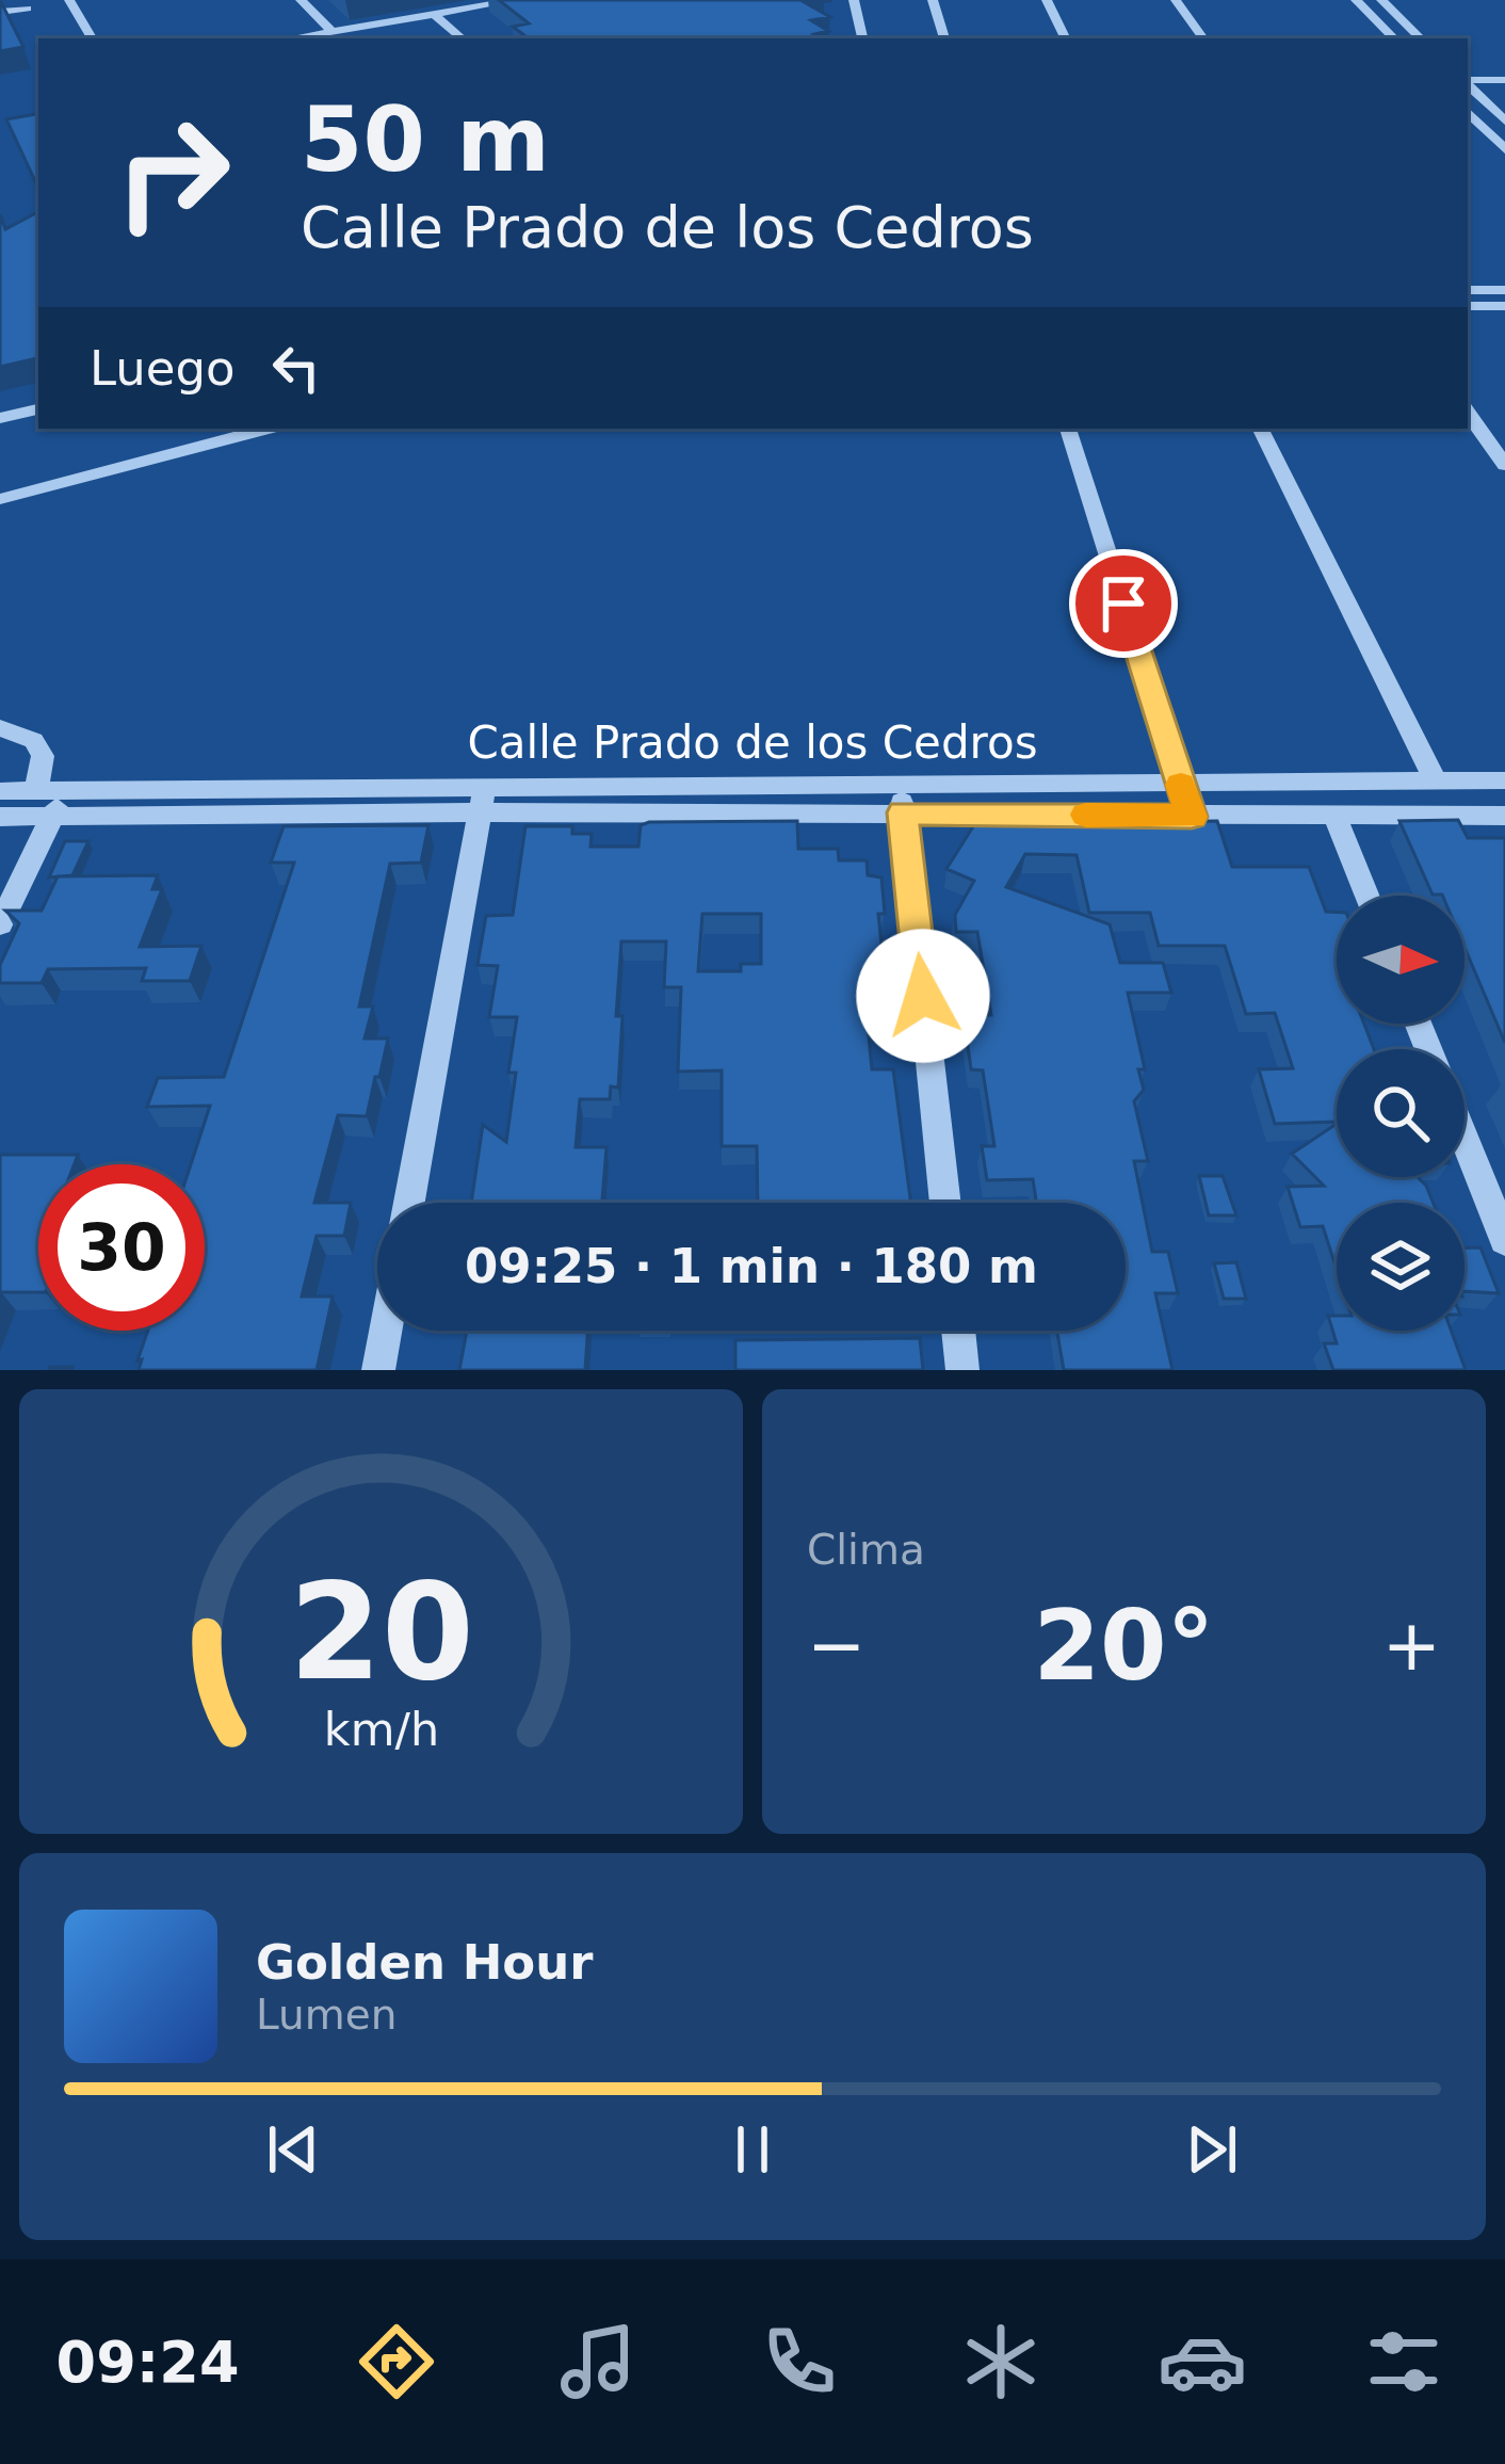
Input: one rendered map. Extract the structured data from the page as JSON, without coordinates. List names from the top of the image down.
{
  "streets": {
    "street": ["Calle Prado de los Cedros"]
  },
  "north": "right",
  "page": {
    "turn": ["50 m", "Calle Prado de los Cedros"],
    "then": "Luego",
    "limit": "30",
    "trip": "09:25 · 1 min · 180 m",
    "tile": "Clima",
    "heat": ["−", "20°", "+"],
    "song": ["Golden Hour", "Lumen"],
    "tabs": "09:24",
    "gauge": ["20", "km/h"]
  }
}
